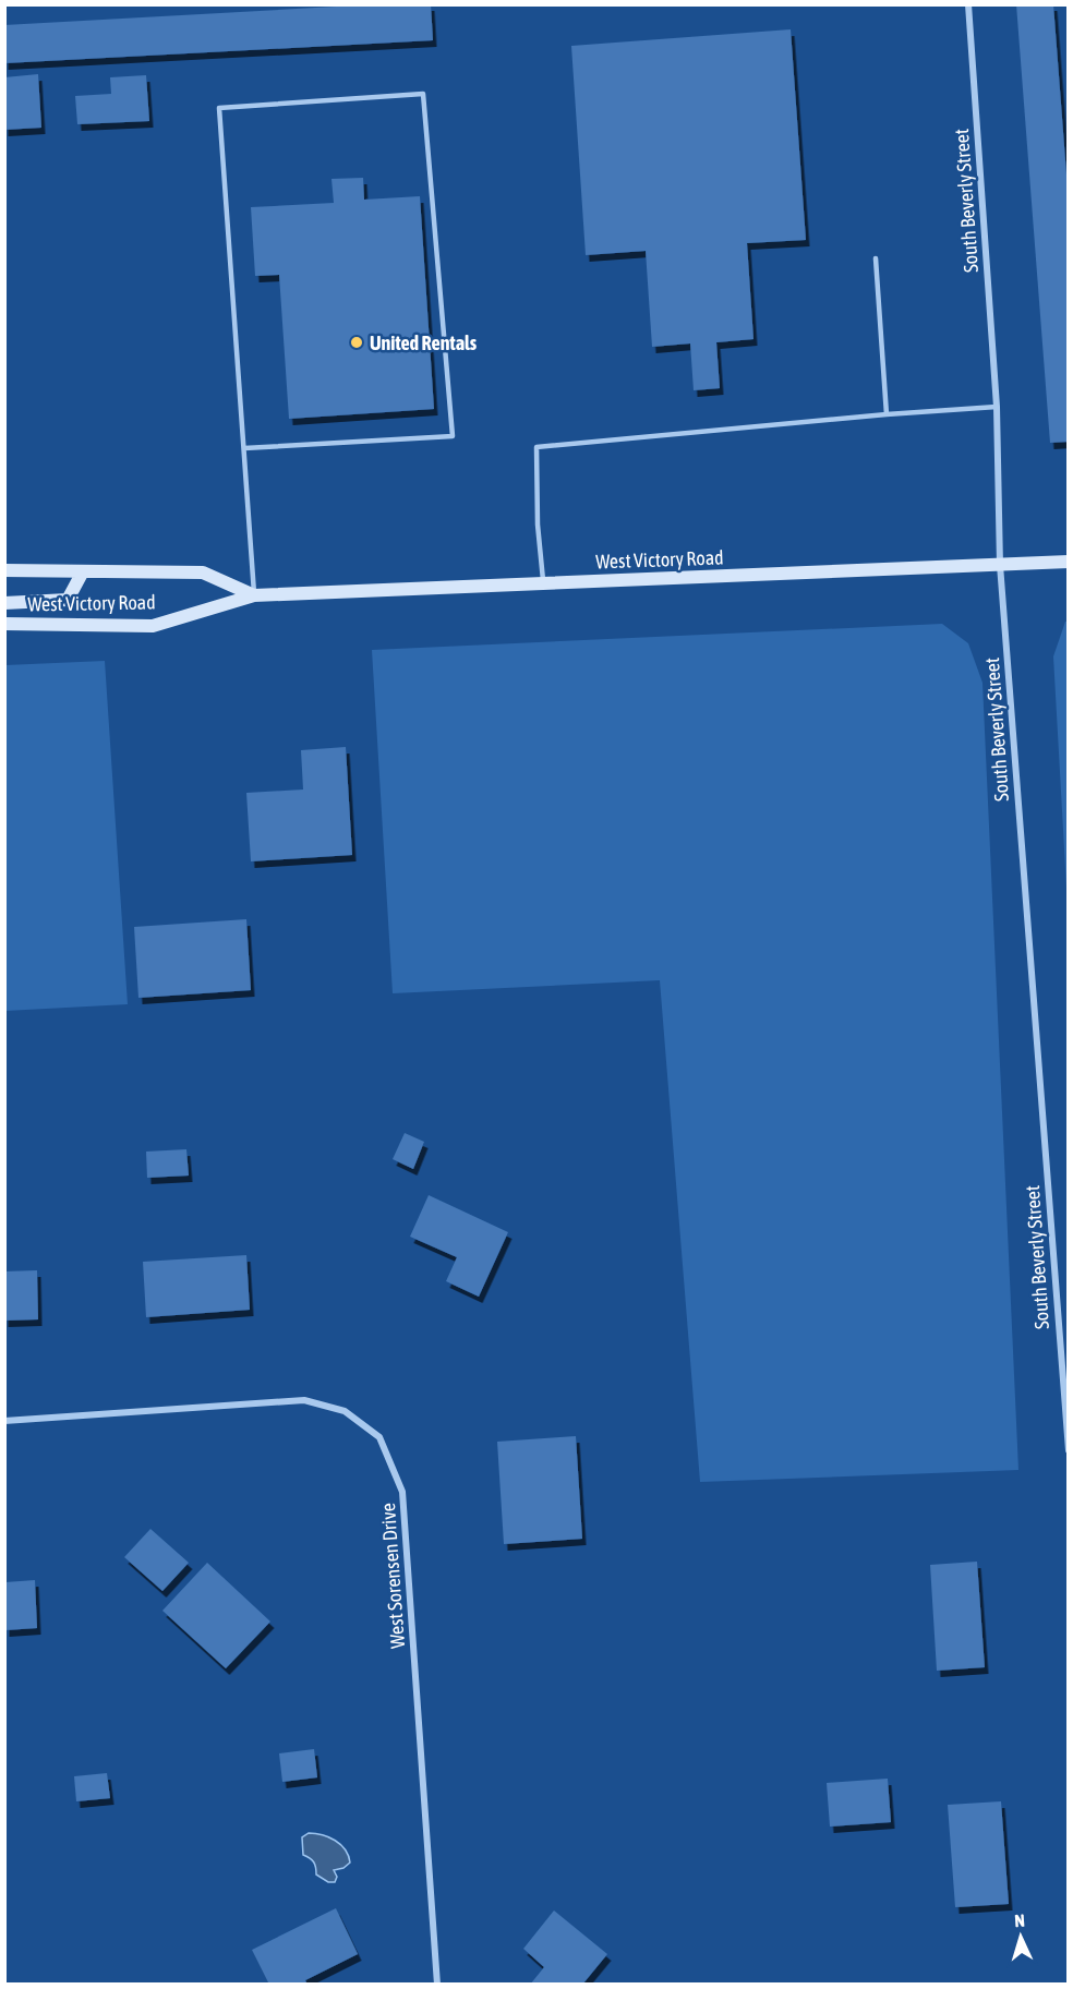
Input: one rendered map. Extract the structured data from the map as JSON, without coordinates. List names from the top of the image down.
{
  "streets": {
    "main road": ["West Victory Road"],
    "street": ["South Beverly Street", "West Sorensen Drive"]
  },
  "crossings": [
    ["South Beverly Street", "West Victory Road"]
  ],
  "places": ["United Rentals"],
  "north": "top"
}
